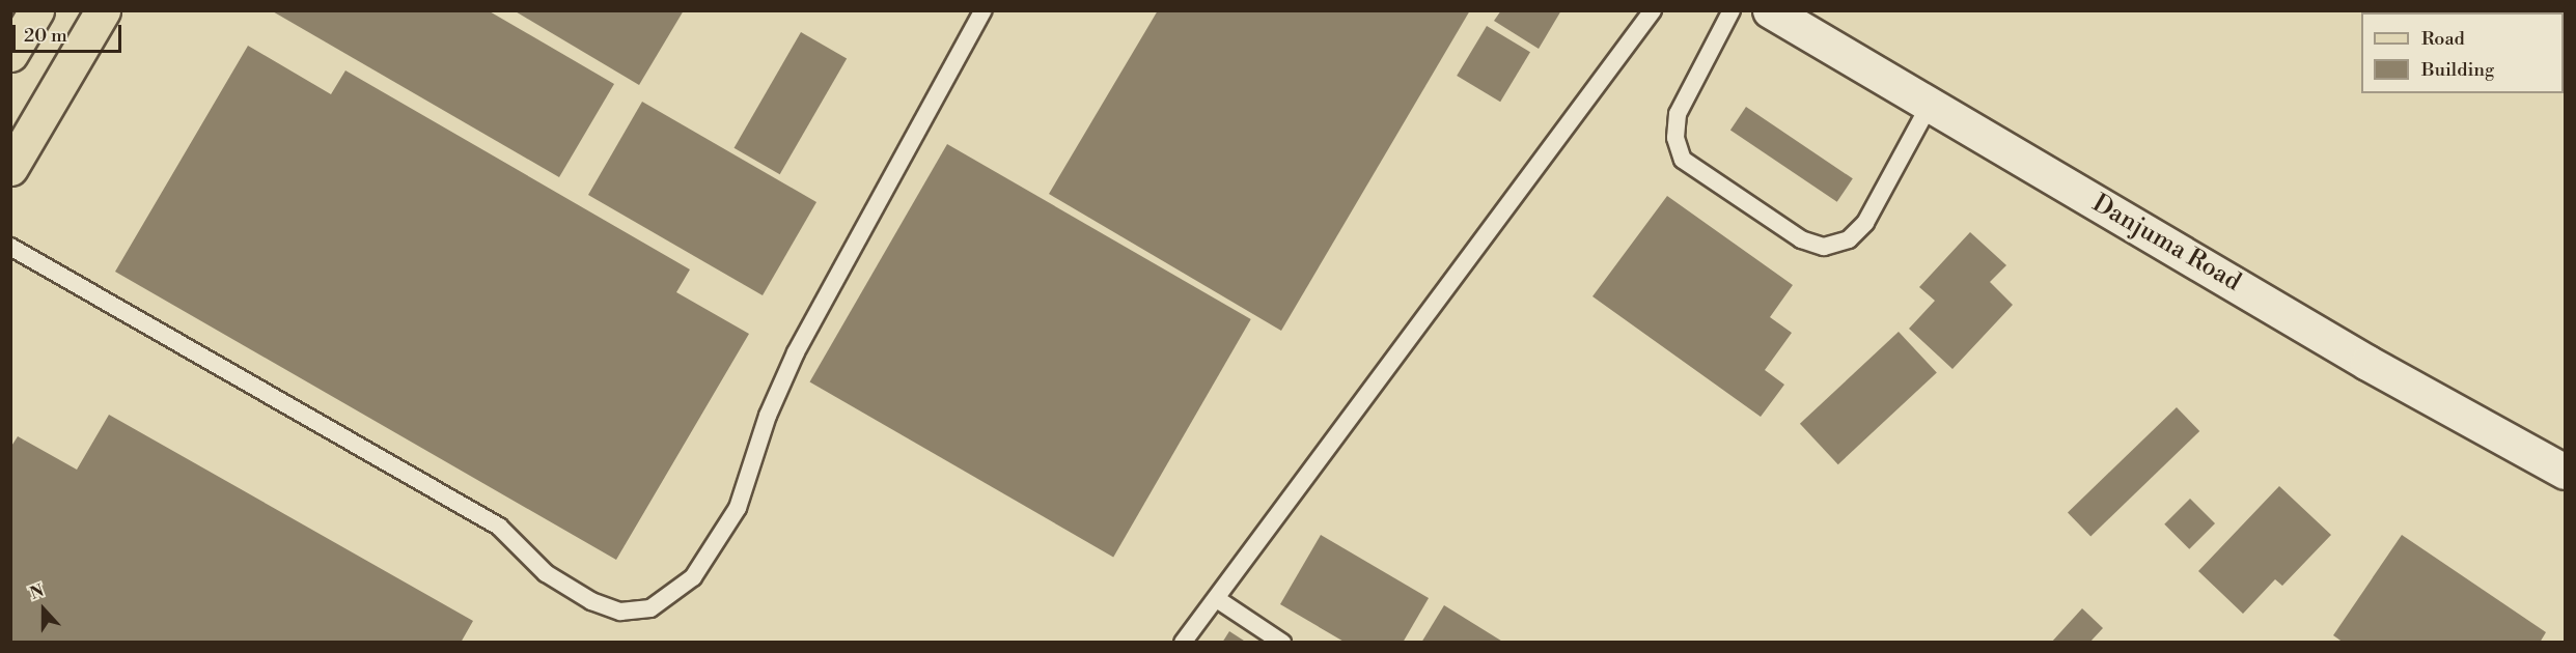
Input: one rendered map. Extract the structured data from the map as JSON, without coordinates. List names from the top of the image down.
{
  "streets": {
    "street": ["Danjuma Road"]
  },
  "legend": ["Road", "Building"],
  "scale_bar": "20 m",
  "north": "top"
}
